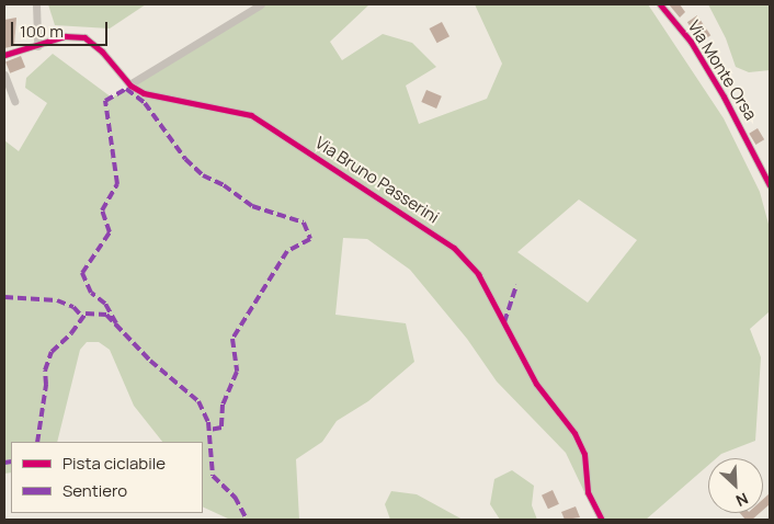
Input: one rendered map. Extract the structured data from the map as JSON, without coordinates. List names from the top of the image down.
{
  "streets": {
    "street": ["Via Monte Orsa", "Via Bruno Passerini"]
  },
  "legend": ["Pista ciclabile", "Sentiero"],
  "scale_bar": "100 m",
  "north": "bottom right"
}
